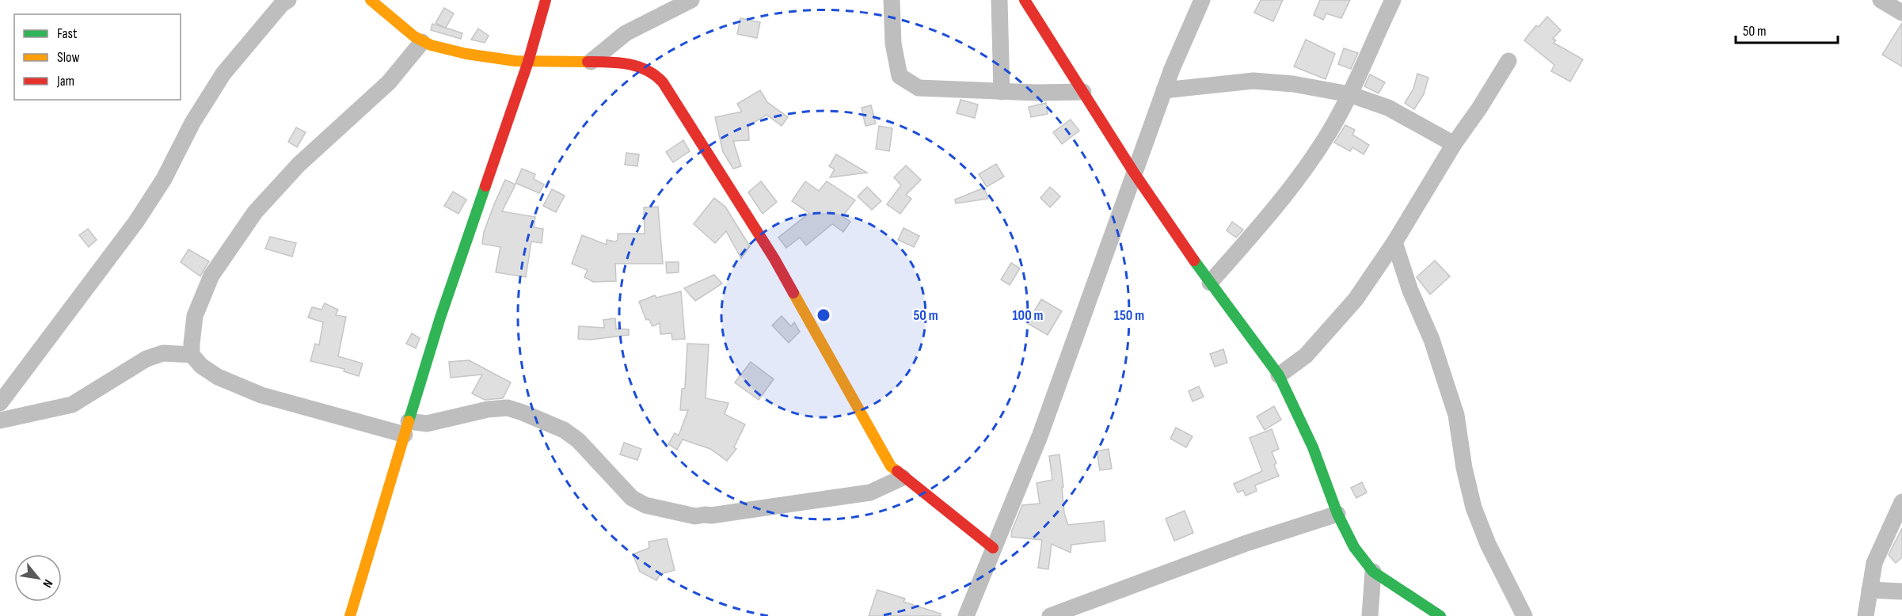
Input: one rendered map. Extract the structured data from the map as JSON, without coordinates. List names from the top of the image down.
{
  "legend": ["Fast", "Slow", "Jam"],
  "scale_bar": "50 m",
  "north": "bottom right",
  "rings": ["50 m", "100 m", "150 m"]
}
